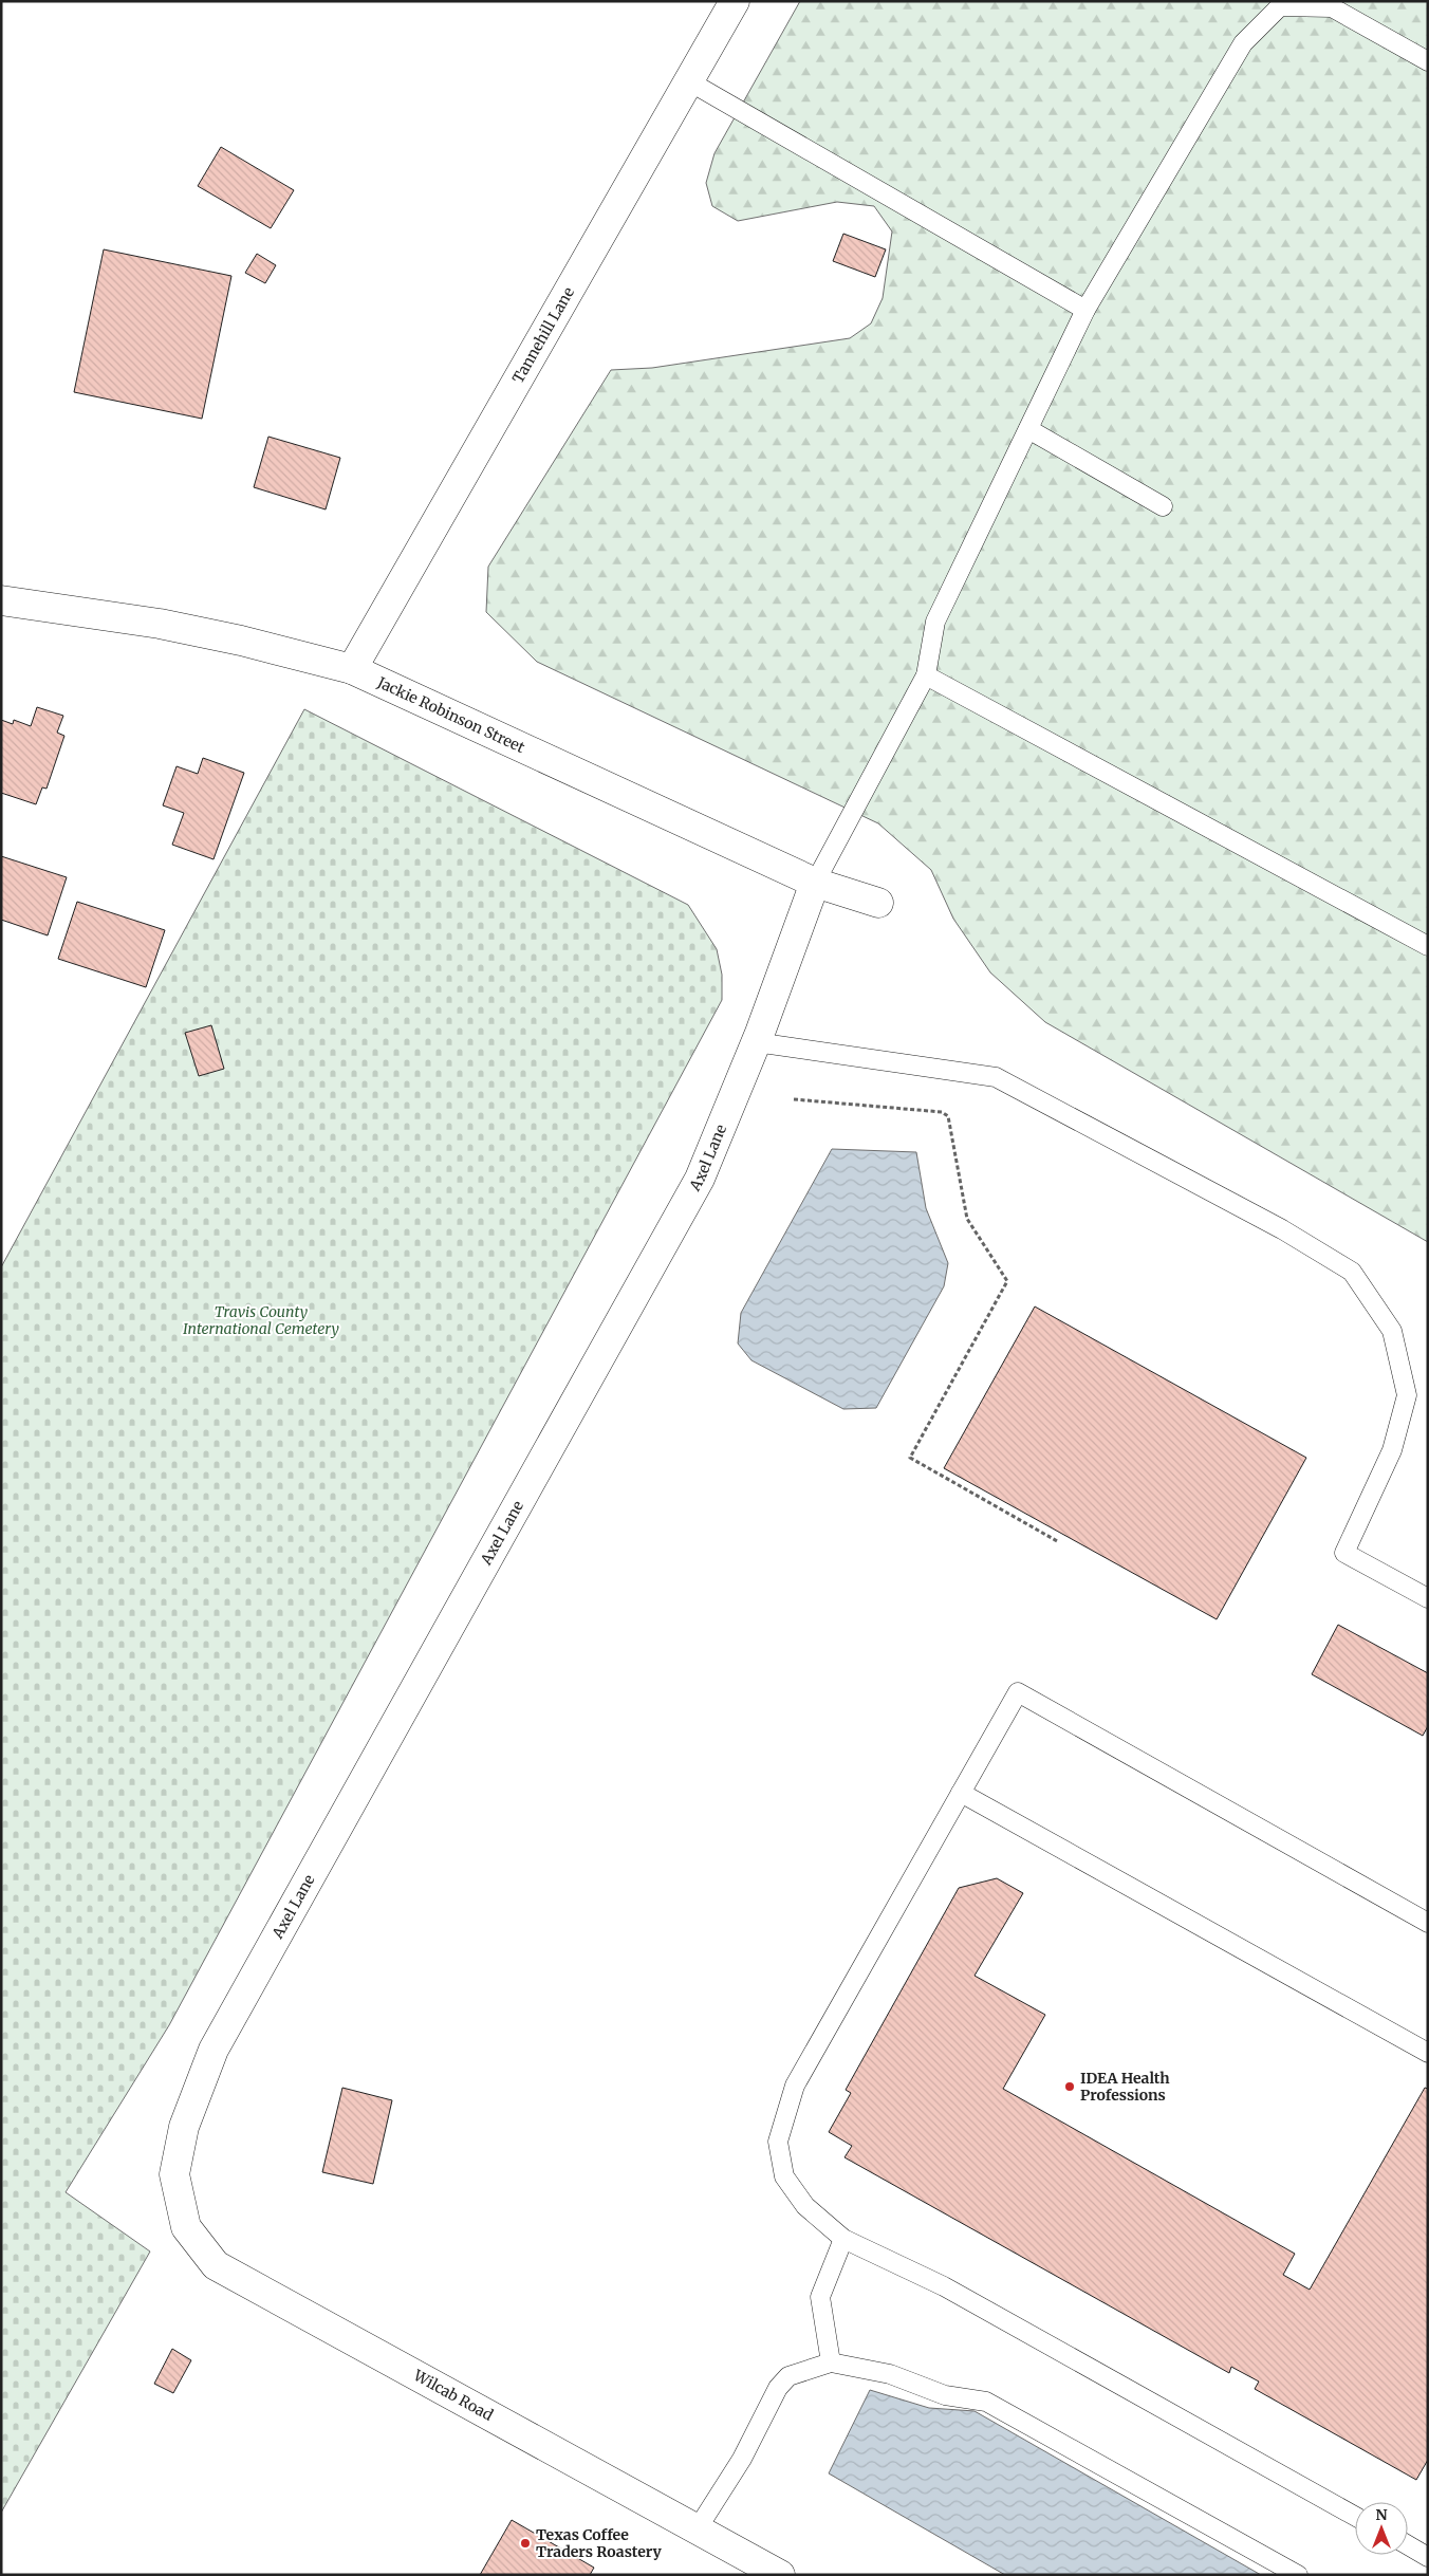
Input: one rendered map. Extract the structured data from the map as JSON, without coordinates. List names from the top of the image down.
{
  "streets": {
    "street": [
      "Tannehill Lane",
      "Jackie Robinson Street",
      "Axel Lane",
      "Wilcab Road"
    ]
  },
  "crossings": [
    ["Tannehill Lane", "Jackie Robinson Street"],
    ["Jackie Robinson Street", "Axel Lane"],
    ["Axel Lane", "Wilcab Road"]
  ],
  "parks": ["Travis County International Cemetery"],
  "places": ["IDEA Health Professions", "Texas Coffee Traders Roastery"],
  "north": "top"
}
